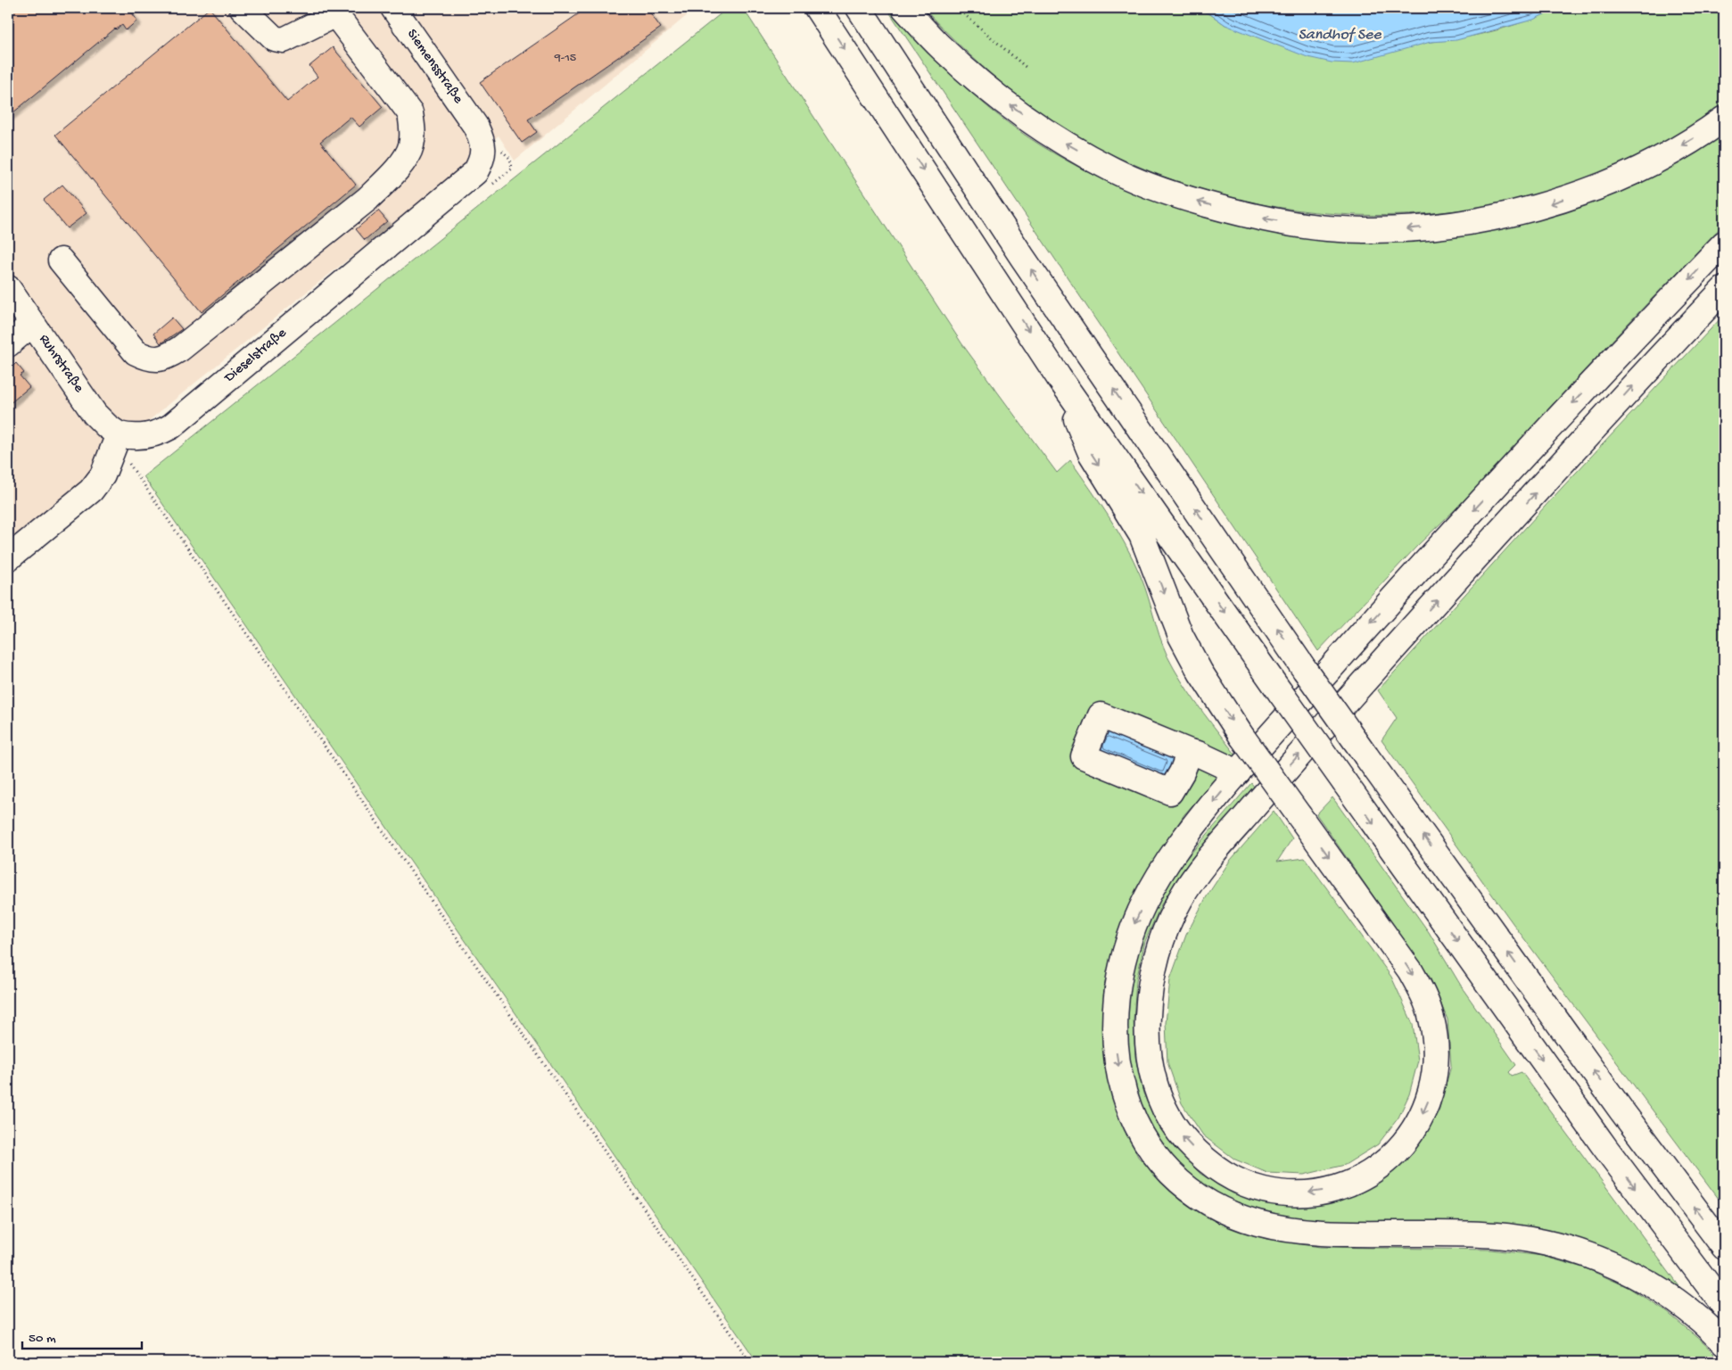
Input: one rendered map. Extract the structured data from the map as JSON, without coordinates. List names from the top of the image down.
{
  "streets": {
    "main road": ["Siemensstraße", "Dieselstraße", "Ruhrstraße"]
  },
  "crossings": [
    ["Siemensstraße", "Dieselstraße"],
    ["Dieselstraße", "Ruhrstraße"]
  ],
  "water": ["Sandhof See"],
  "house_numbers": ["9-15"],
  "scale_bar": "50 m"
}
